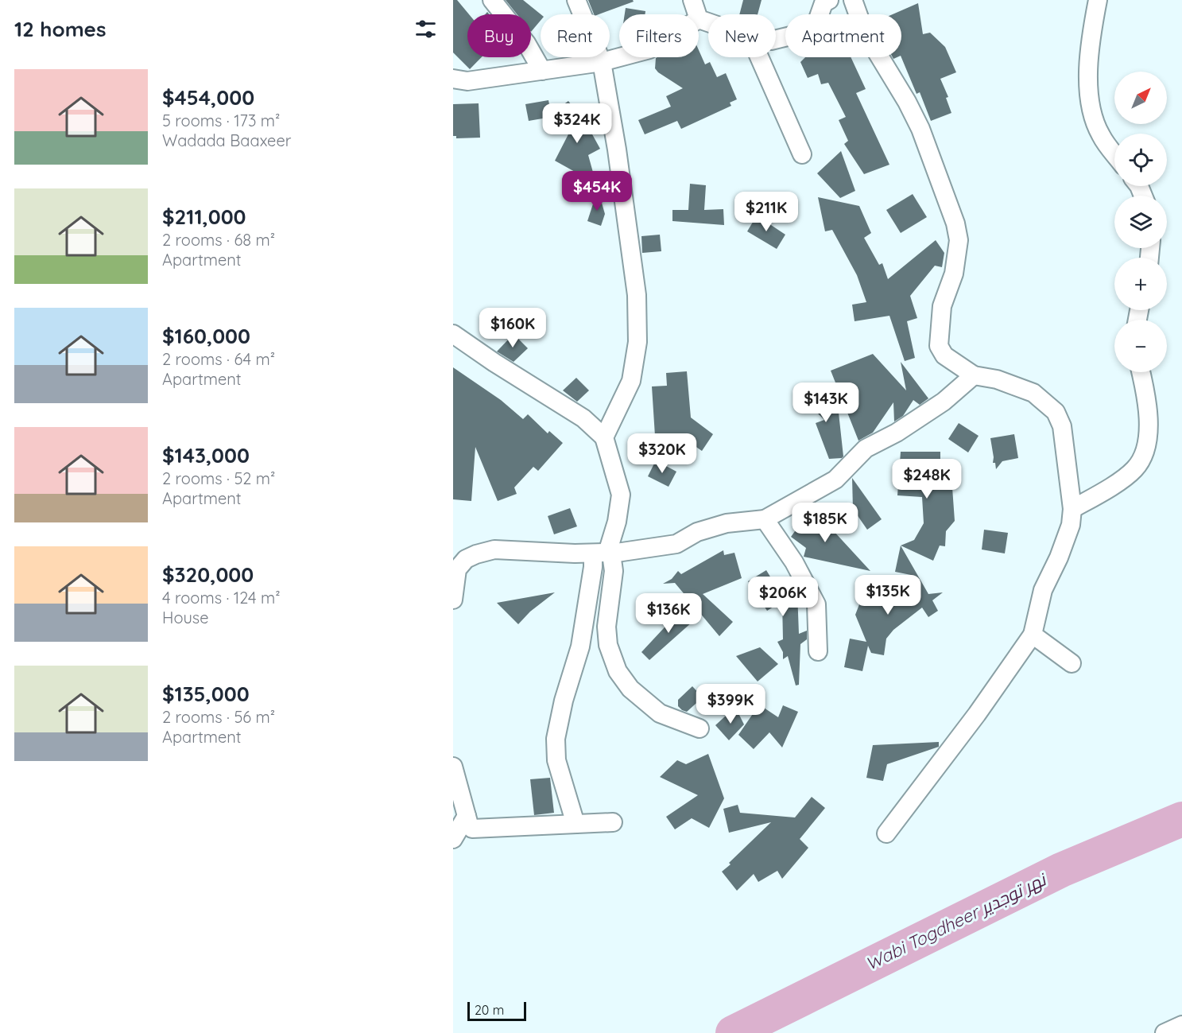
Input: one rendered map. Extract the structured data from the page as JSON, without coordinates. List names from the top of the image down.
{
  "water": ["Wabi Togdheer نهر توجدير"],
  "scale_bar": "20 m",
  "north": "top right",
  "page": {
    "heading": "12 homes",
    "chip": [
      "Buy",
      "Rent",
      "Filters",
      "New",
      "Apartment"
    ],
    "list": [
      {
        "name": "$454,000",
        "note": "5 rooms · 173 m² · Wadada Baaxeer"
      },
      {
        "name": "$211,000",
        "note": "2 rooms · 68 m² · Apartment"
      },
      {
        "name": "$160,000",
        "note": "2 rooms · 64 m² · Apartment"
      },
      {
        "name": "$143,000",
        "note": "2 rooms · 52 m² · Apartment"
      },
      {
        "name": "$320,000",
        "note": "4 rooms · 124 m² · House"
      },
      {
        "name": "$135,000",
        "note": "2 rooms · 56 m² · Apartment"
      }
    ],
    "map_buttons": ["+", "−"],
    "price": [
      "$324K",
      "$454K",
      "$211K",
      "$160K",
      "$143K",
      "$320K",
      "$248K",
      "$185K",
      "$135K",
      "$206K",
      "$136K",
      "$399K"
    ],
    "scale": "20 m"
  }
}
